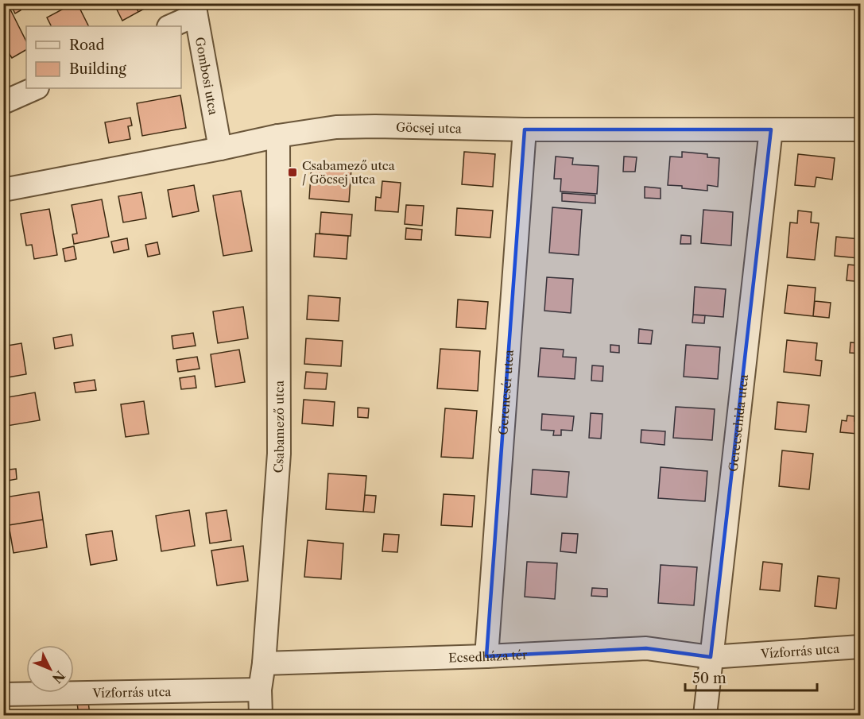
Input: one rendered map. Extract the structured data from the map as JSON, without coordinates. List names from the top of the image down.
{
  "streets": {
    "street": [
      "Gombosi utca",
      "Göcsej utca",
      "Gerencsér utca",
      "Gerecsehida utca",
      "Csabamező utca",
      "Vízforrás utca",
      "Ecsedháza tér"
    ]
  },
  "crossings": [
    ["Gombosi utca", "Göcsej utca"],
    ["Göcsej utca", "Gerencsér utca"],
    ["Göcsej utca", "Gerecsehida utca"],
    ["Göcsej utca", "Csabamező utca"],
    ["Gerencsér utca", "Ecsedháza tér"],
    ["Gerecsehida utca", "Vízforrás utca"],
    ["Gerecsehida utca", "Ecsedháza tér"],
    ["Csabamező utca", "Vízforrás utca"],
    ["Csabamező utca", "Ecsedháza tér"],
    ["Vízforrás utca", "Ecsedháza tér"]
  ],
  "places": {
    "transit": ["Csabamező utca / Göcsej utca"]
  },
  "legend": ["Road", "Building"],
  "scale_bar": "50 m",
  "north": "bottom right"
}
